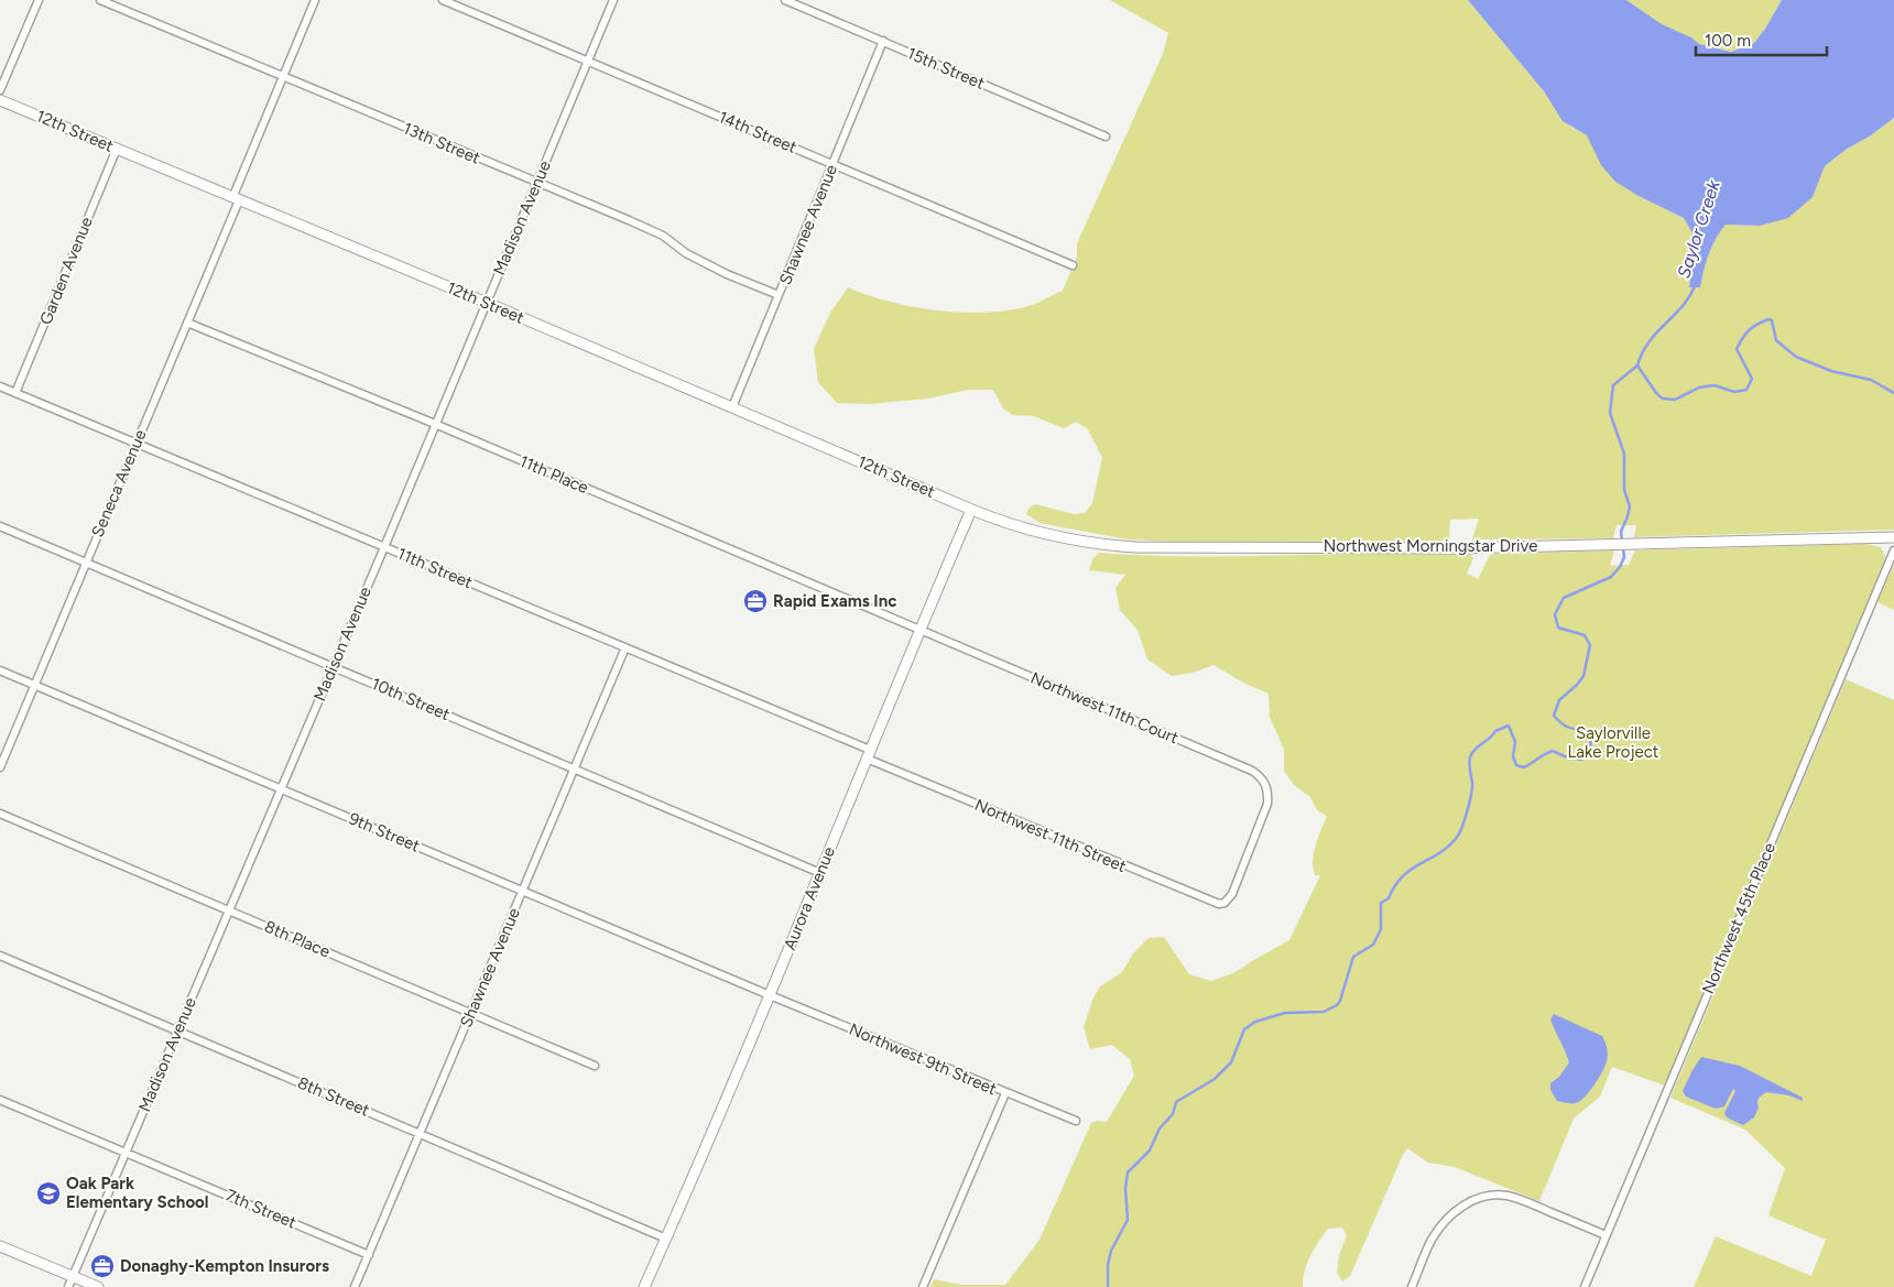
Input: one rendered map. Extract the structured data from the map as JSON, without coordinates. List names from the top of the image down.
{
  "streets": {
    "main road": ["12th Street", "Northwest Morningstar Drive", "Aurora Avenue"],
    "street": [
      "15th Street",
      "14th Street",
      "13th Street",
      "Madison Avenue",
      "Shawnee Avenue",
      "Garden Avenue",
      "11th Place",
      "Seneca Avenue",
      "11th Street",
      "10th Street",
      "Northwest 11th Court",
      "9th Street",
      "Northwest 11th Street",
      "Northwest 45th Place",
      "8th Place",
      "Northwest 9th Street",
      "8th Street",
      "7th Street"
    ]
  },
  "crossings": [
    ["15th Street", "Shawnee Avenue"],
    ["12th Street", "Madison Avenue"],
    ["12th Street", "Shawnee Avenue"],
    ["12th Street", "Garden Avenue"],
    ["12th Street", "Seneca Avenue"],
    ["12th Street", "Northwest Morningstar Drive"],
    ["12th Street", "Aurora Avenue"],
    ["14th Street", "Madison Avenue"],
    ["14th Street", "Shawnee Avenue"],
    ["13th Street", "Madison Avenue"],
    ["13th Street", "Shawnee Avenue"],
    ["13th Street", "Seneca Avenue"],
    ["Madison Avenue", "11th Place"],
    ["Madison Avenue", "11th Street"],
    ["Madison Avenue", "10th Street"],
    ["Madison Avenue", "9th Street"],
    ["Madison Avenue", "8th Place"],
    ["Madison Avenue", "8th Street"],
    ["Madison Avenue", "7th Street"],
    ["Shawnee Avenue", "11th Street"],
    ["Shawnee Avenue", "10th Street"],
    ["Shawnee Avenue", "9th Street"],
    ["Shawnee Avenue", "8th Place"],
    ["Shawnee Avenue", "8th Street"],
    ["Shawnee Avenue", "7th Street"],
    ["Garden Avenue", "11th Street"],
    ["11th Place", "Seneca Avenue"],
    ["11th Place", "Northwest 11th Court"],
    ["11th Place", "Aurora Avenue"],
    ["Seneca Avenue", "11th Street"],
    ["Seneca Avenue", "10th Street"],
    ["Seneca Avenue", "9th Street"],
    ["Northwest Morningstar Drive", "Aurora Avenue"],
    ["11th Street", "Northwest 11th Street"],
    ["11th Street", "Aurora Avenue"],
    ["10th Street", "Aurora Avenue"],
    ["Northwest 11th Court", "Northwest 11th Street"],
    ["Northwest 11th Court", "Aurora Avenue"],
    ["9th Street", "Aurora Avenue"],
    ["9th Street", "Northwest 9th Street"],
    ["Northwest 11th Street", "Aurora Avenue"],
    ["Aurora Avenue", "Northwest 9th Street"],
    ["Aurora Avenue", "8th Street"]
  ],
  "water": ["Saylor Creek"],
  "parks": ["Saylorville Lake Project"],
  "places": {
    "office": ["Rapid Exams Inc", "Donaghy-Kempton Insurors"],
    "school or university": ["Oak Park Elementary School"]
  },
  "scale_bar": "100 m"
}
